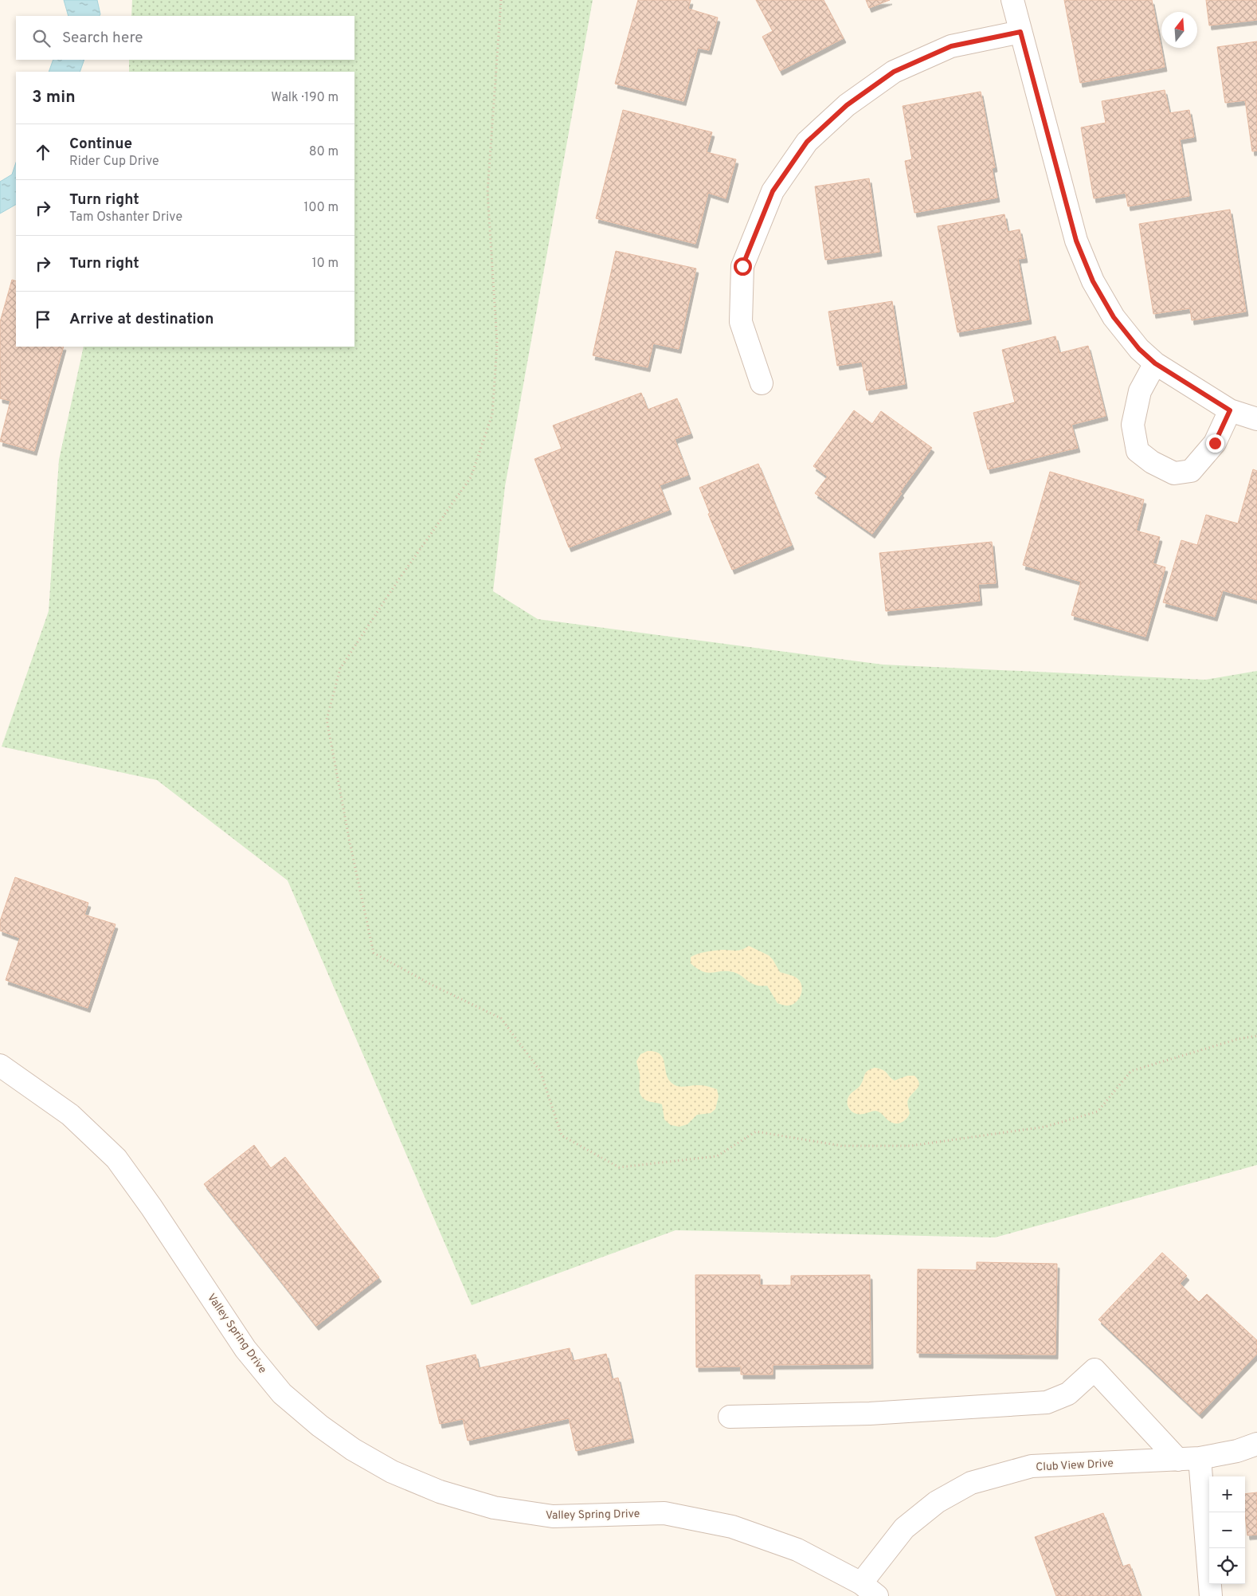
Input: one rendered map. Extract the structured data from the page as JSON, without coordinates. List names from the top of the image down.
{
  "streets": {
    "street": ["Valley Spring Drive", "Club View Drive"]
  },
  "crossings": [
    ["Valley Spring Drive", "Club View Drive"]
  ],
  "north": "top",
  "page": {
    "search": "Search here",
    "heading": ["3 min", "Walk · 190 m"],
    "list": [
      ["Continue", "Rider Cup Drive", "80 m"],
      ["Turn right", "Tam Oshanter Drive", "100 m"],
      ["Turn right", "10 m"],
      "Arrive at destination"
    ],
    "map_buttons": ["+", "−"]
  }
}
